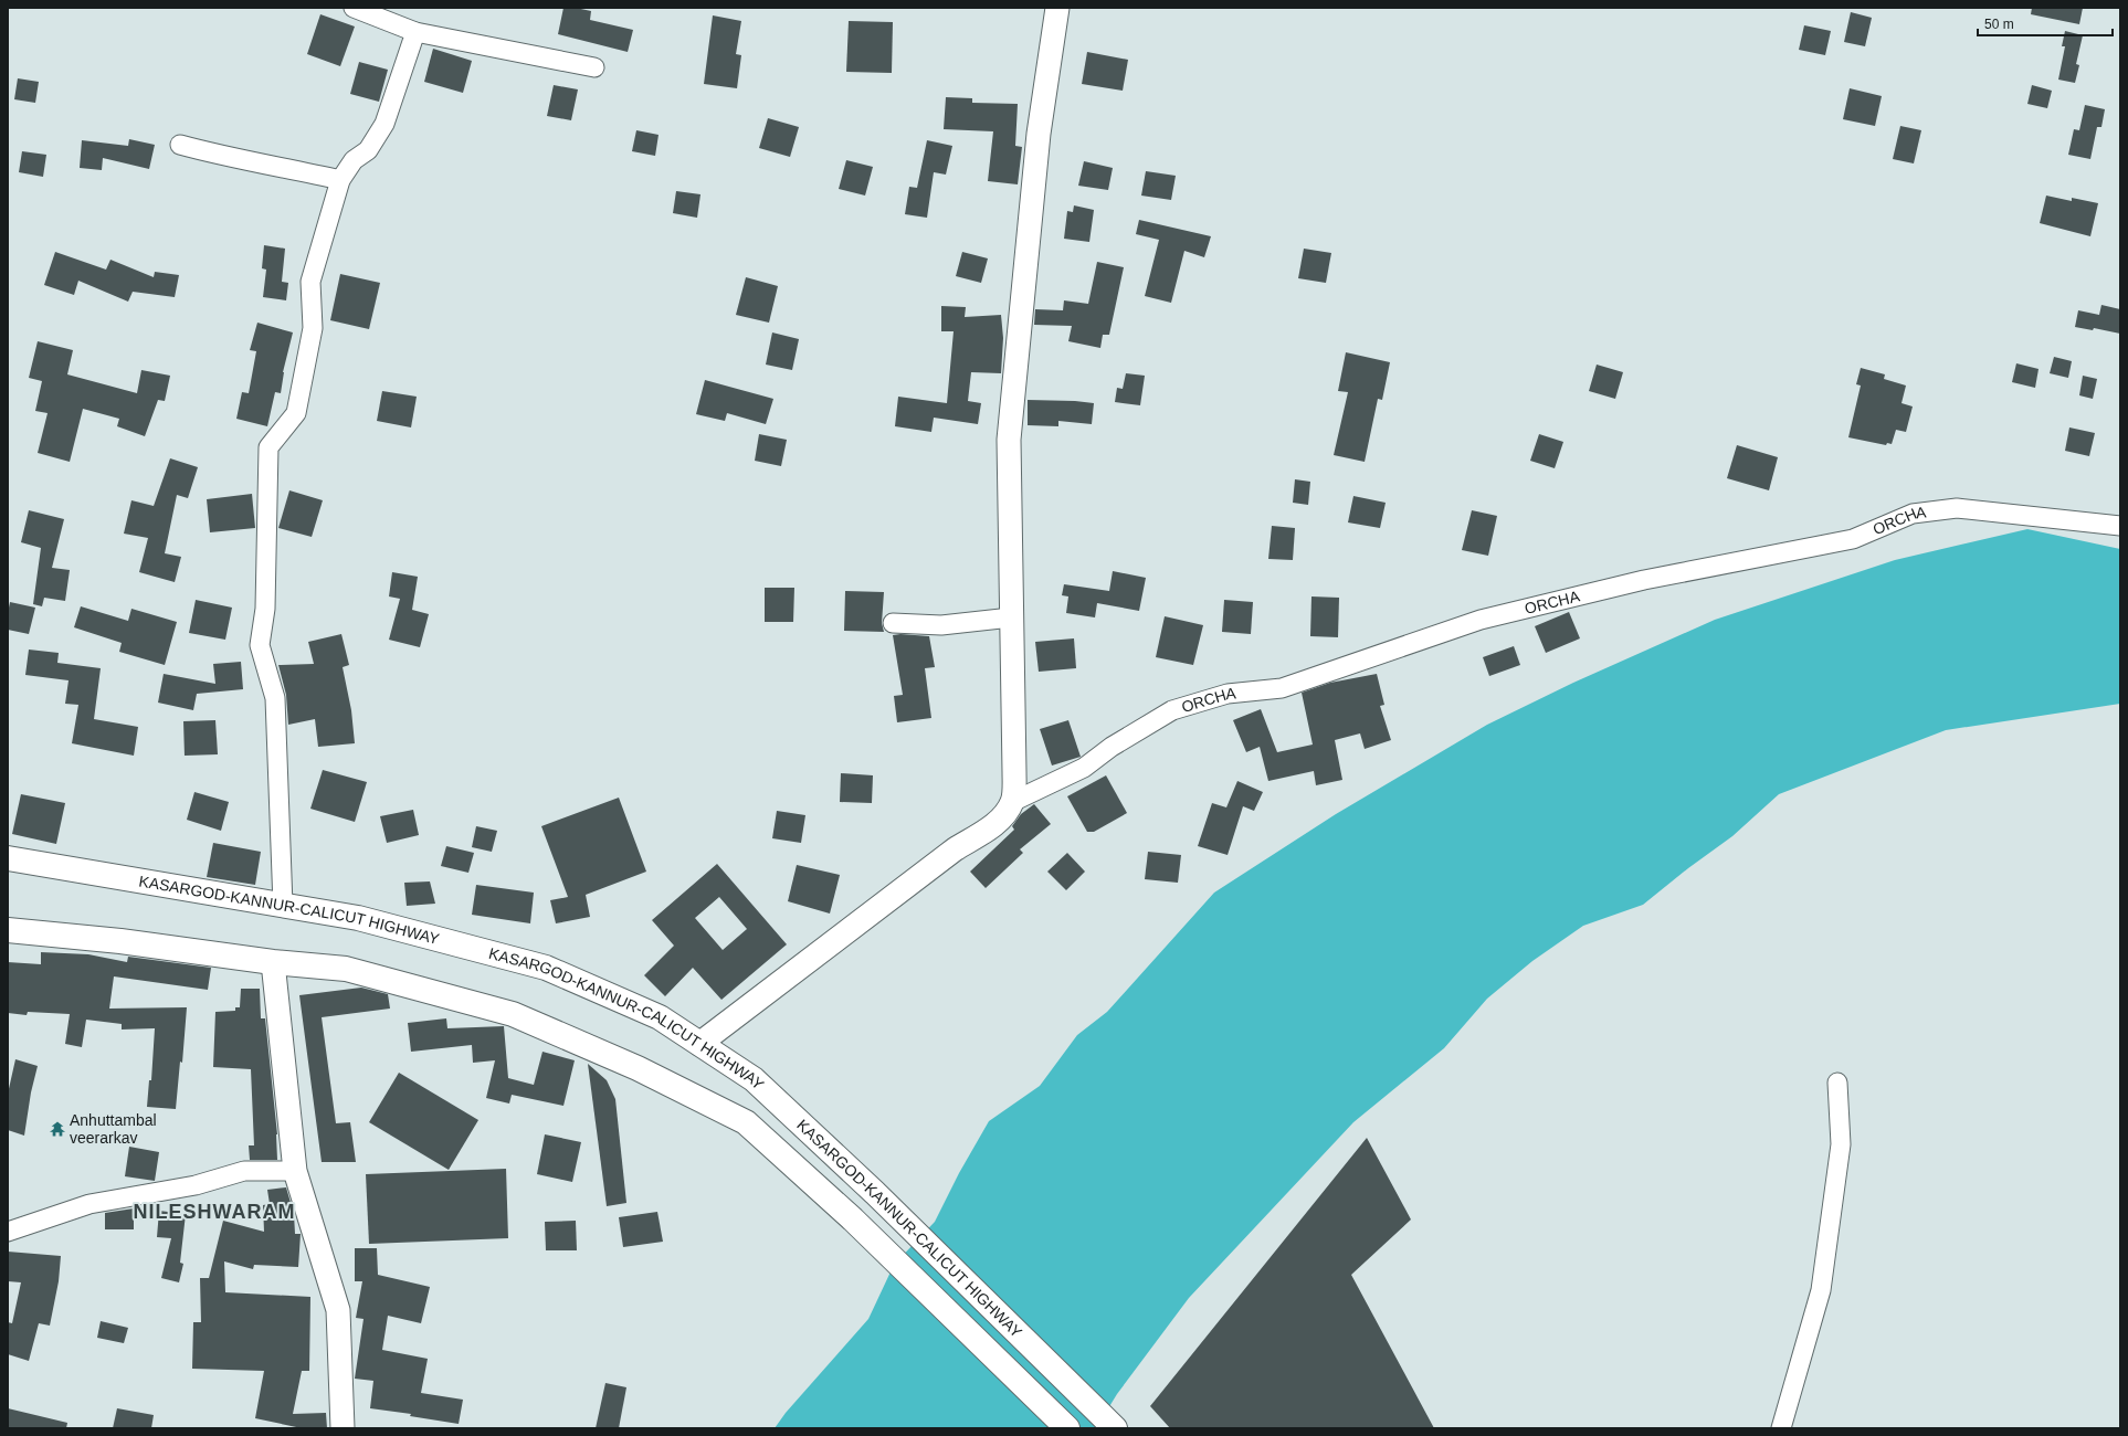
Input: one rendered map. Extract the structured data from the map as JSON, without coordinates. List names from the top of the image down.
{
  "streets": {
    "highway": ["KASARGOD-KANNUR-CALICUT HIGHWAY"],
    "street": ["ORCHA"]
  },
  "districts": ["NILESHWARAM"],
  "places": {
    "temple": ["Anhuttambal veerarkav"]
  },
  "scale_bar": "50 m"
}
